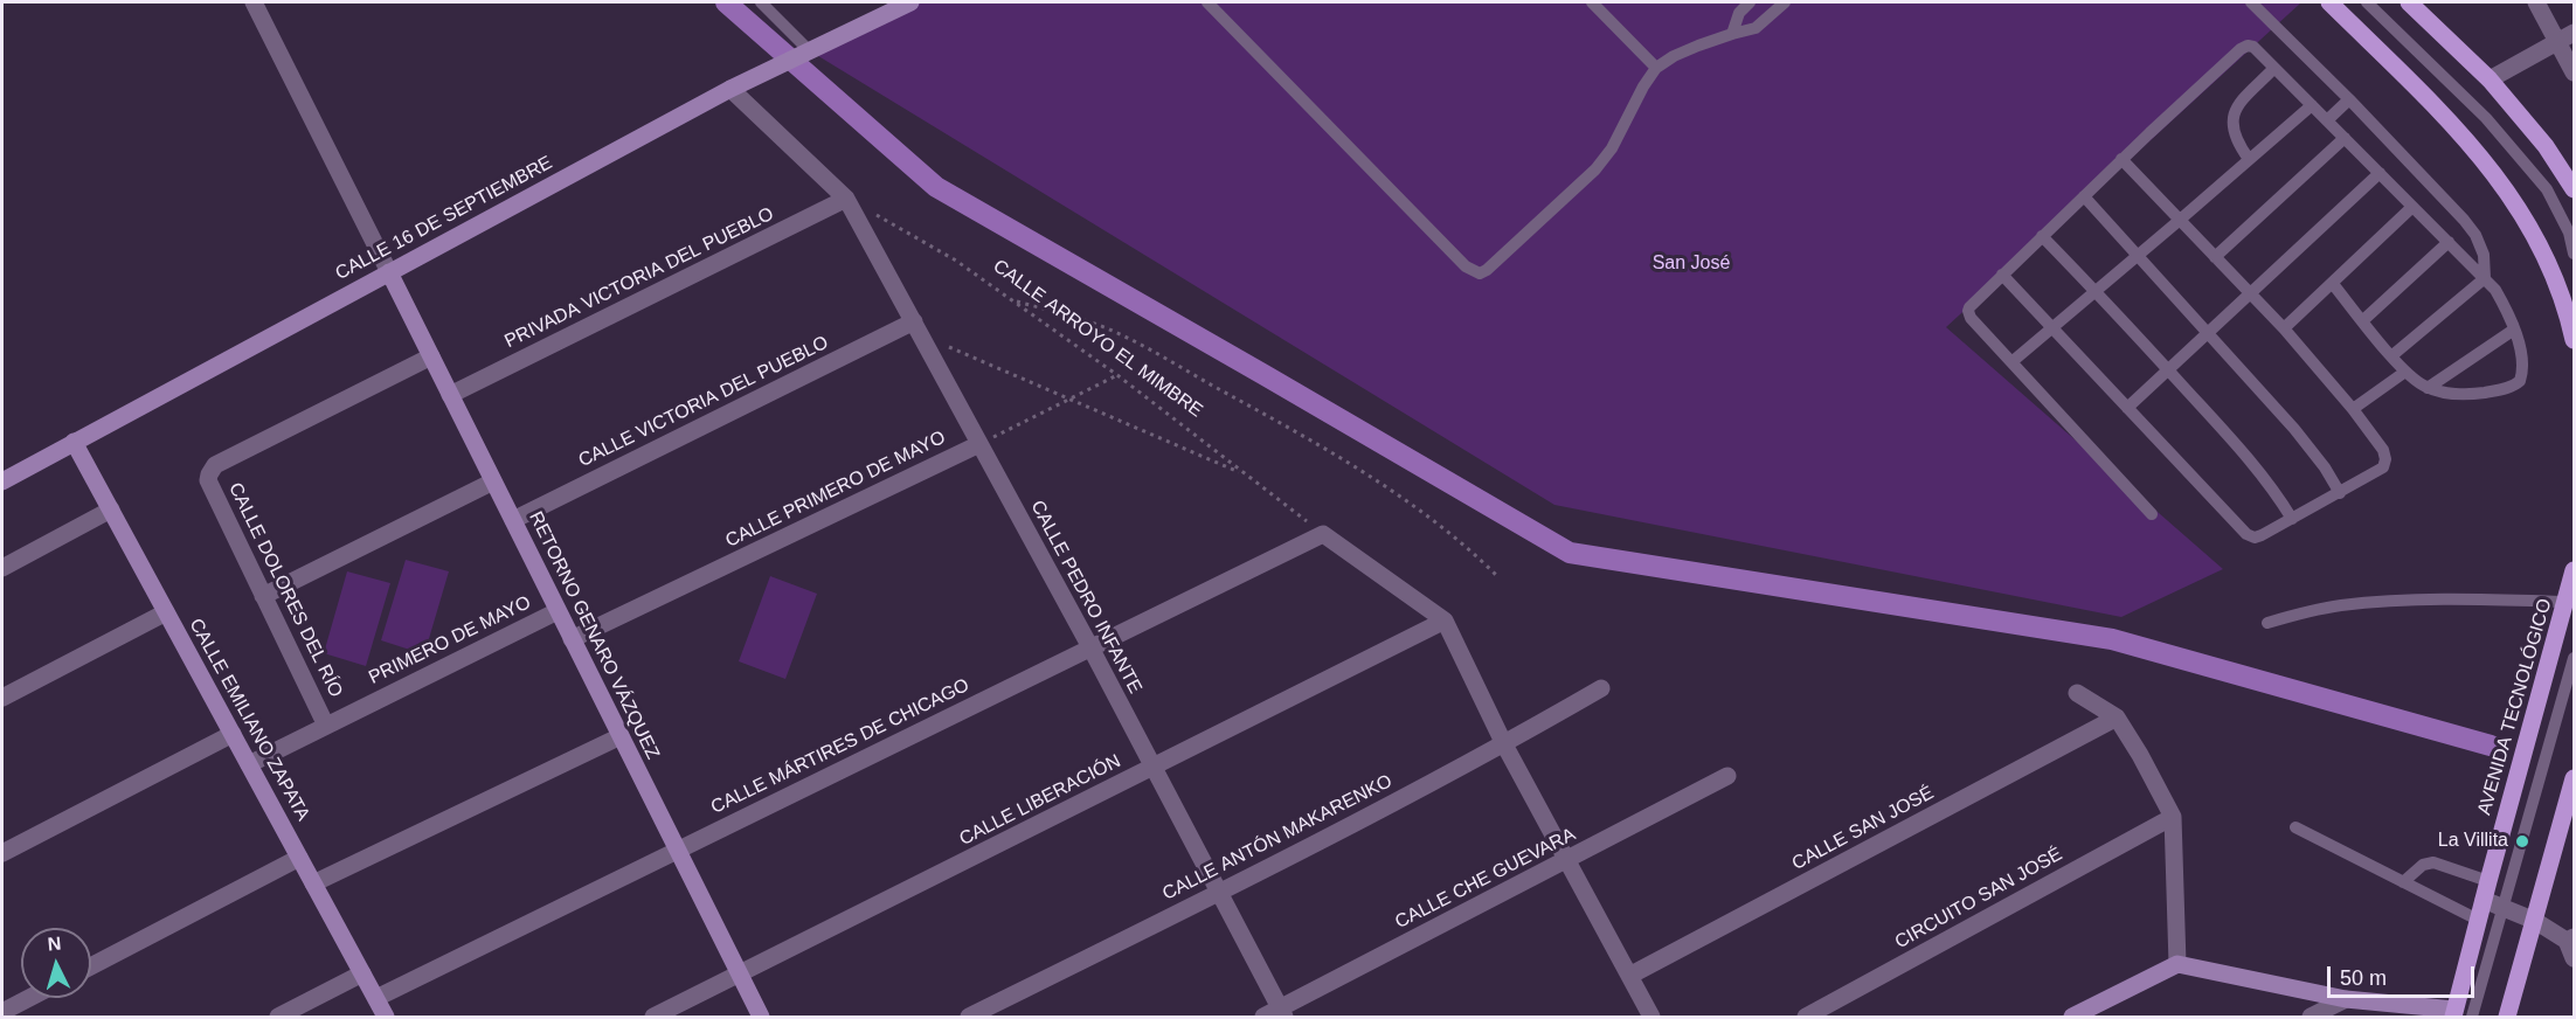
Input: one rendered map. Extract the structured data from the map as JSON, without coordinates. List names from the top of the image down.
{
  "streets": {
    "main road": ["AVENIDA TECNOLÓGICO"],
    "street": [
      "CALLE 16 DE SEPTIEMBRE",
      "PRIVADA VICTORIA DEL PUEBLO",
      "CALLE VICTORIA DEL PUEBLO",
      "CALLE PRIMERO DE MAYO",
      "CALLE DOLORES DEL RÍO",
      "CALLE PEDRO INFANTE",
      "RETORNO GENARO VÁZQUEZ",
      "PRIMERO DE MAYO",
      "CALLE EMILIANO ZAPATA",
      "CALLE MÁRTIRES DE CHICAGO",
      "CALLE LIBERACIÓN",
      "CALLE SAN JOSÉ",
      "CALLE ANTÓN MAKARENKO",
      "CALLE CHE GUEVARA",
      "CIRCUITO SAN JOSÉ"
    ],
    "path": ["CALLE ARROYO EL MIMBRE"]
  },
  "crossings": [
    ["CALLE 16 DE SEPTIEMBRE", "RETORNO GENARO VÁZQUEZ"],
    ["CALLE 16 DE SEPTIEMBRE", "CALLE EMILIANO ZAPATA"],
    ["PRIVADA VICTORIA DEL PUEBLO", "CALLE ARROYO EL MIMBRE"],
    ["PRIVADA VICTORIA DEL PUEBLO", "CALLE PEDRO INFANTE"],
    ["PRIVADA VICTORIA DEL PUEBLO", "RETORNO GENARO VÁZQUEZ"],
    ["CALLE ARROYO EL MIMBRE", "CALLE PEDRO INFANTE"],
    ["CALLE ARROYO EL MIMBRE", "CALLE MÁRTIRES DE CHICAGO"],
    ["CALLE VICTORIA DEL PUEBLO", "CALLE PEDRO INFANTE"],
    ["CALLE VICTORIA DEL PUEBLO", "RETORNO GENARO VÁZQUEZ"],
    ["CALLE PRIMERO DE MAYO", "CALLE PEDRO INFANTE"],
    ["CALLE PRIMERO DE MAYO", "RETORNO GENARO VÁZQUEZ"],
    ["CALLE DOLORES DEL RÍO", "RETORNO GENARO VÁZQUEZ"],
    ["CALLE DOLORES DEL RÍO", "PRIMERO DE MAYO"],
    ["CALLE PEDRO INFANTE", "CALLE MÁRTIRES DE CHICAGO"],
    ["CALLE PEDRO INFANTE", "CALLE LIBERACIÓN"],
    ["CALLE PEDRO INFANTE", "CALLE ANTÓN MAKARENKO"],
    ["CALLE PEDRO INFANTE", "CALLE CHE GUEVARA"],
    ["RETORNO GENARO VÁZQUEZ", "PRIMERO DE MAYO"],
    ["RETORNO GENARO VÁZQUEZ", "CALLE MÁRTIRES DE CHICAGO"],
    ["RETORNO GENARO VÁZQUEZ", "CALLE LIBERACIÓN"],
    ["PRIMERO DE MAYO", "CALLE EMILIANO ZAPATA"],
    ["CALLE EMILIANO ZAPATA", "CALLE MÁRTIRES DE CHICAGO"]
  ],
  "parks": ["San José"],
  "places": ["La Villita"],
  "scale_bar": "50 m",
  "north": "top"
}
